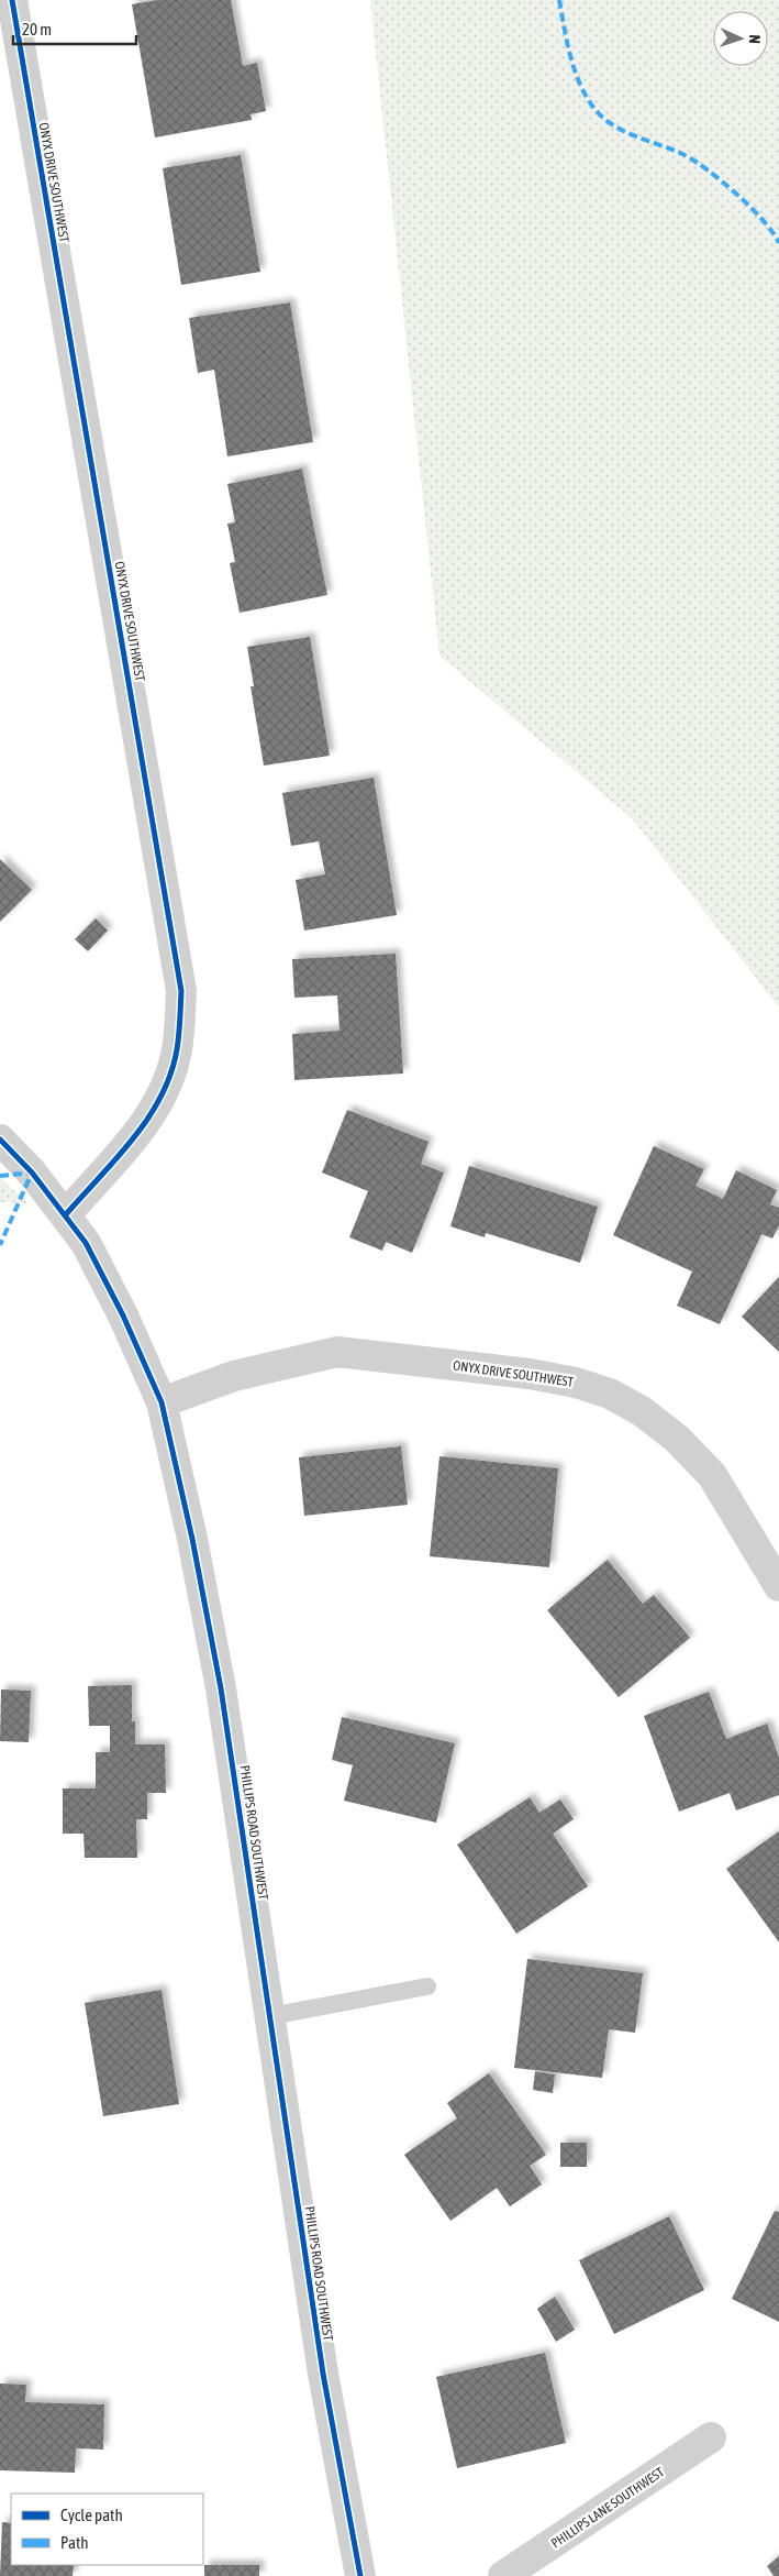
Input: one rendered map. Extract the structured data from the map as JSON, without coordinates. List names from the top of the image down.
{
  "streets": {
    "street": ["ONYX DRIVE SOUTHWEST", "PHILLIPS ROAD SOUTHWEST", "PHILLIPS LANE SOUTHWEST"]
  },
  "crossings": [
    ["ONYX DRIVE SOUTHWEST", "PHILLIPS ROAD SOUTHWEST"]
  ],
  "legend": ["Cycle path", "Path"],
  "scale_bar": "20 m",
  "north": "right"
}
